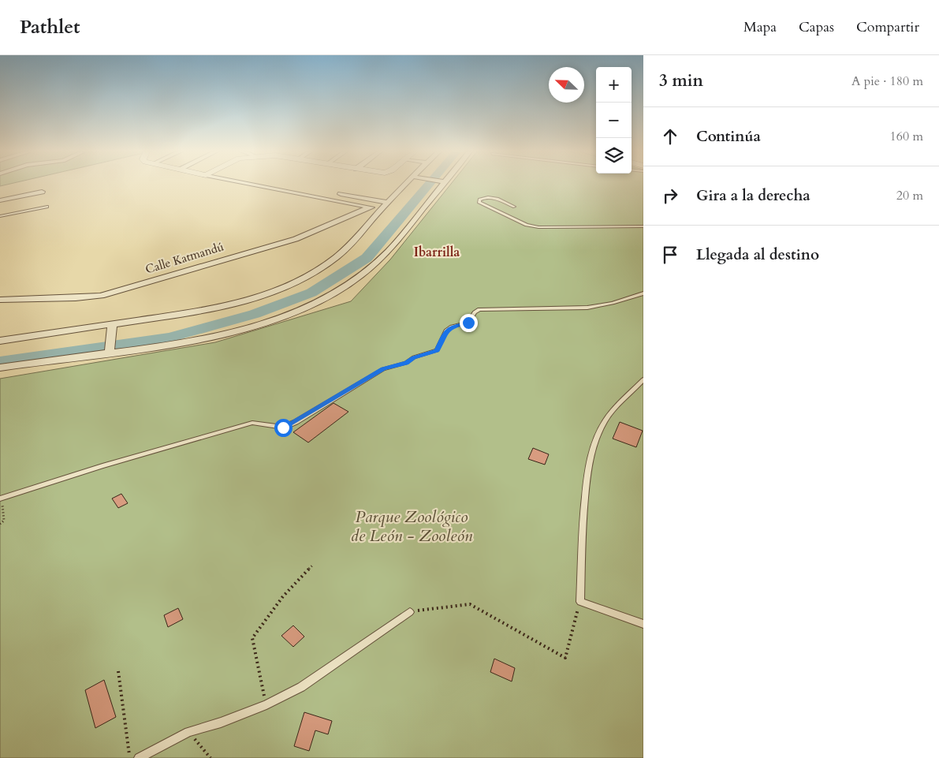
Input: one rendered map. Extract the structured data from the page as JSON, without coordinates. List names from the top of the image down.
{
  "streets": {
    "street": ["Calle Katmandú"]
  },
  "districts": ["Ibarrilla"],
  "parks": ["Parque Zoológico de León - Zooleón"],
  "north": "top left",
  "page": {
    "header": "Pathlet",
    "nav": ["Mapa", "Capas", "Compartir"],
    "heading": ["3 min", "A pie · 180 m"],
    "map_buttons": ["+", "−"],
    "list": [
      ["Continúa", "160 m"],
      ["Gira a la derecha", "20 m"],
      "Llegada al destino"
    ]
  }
}
